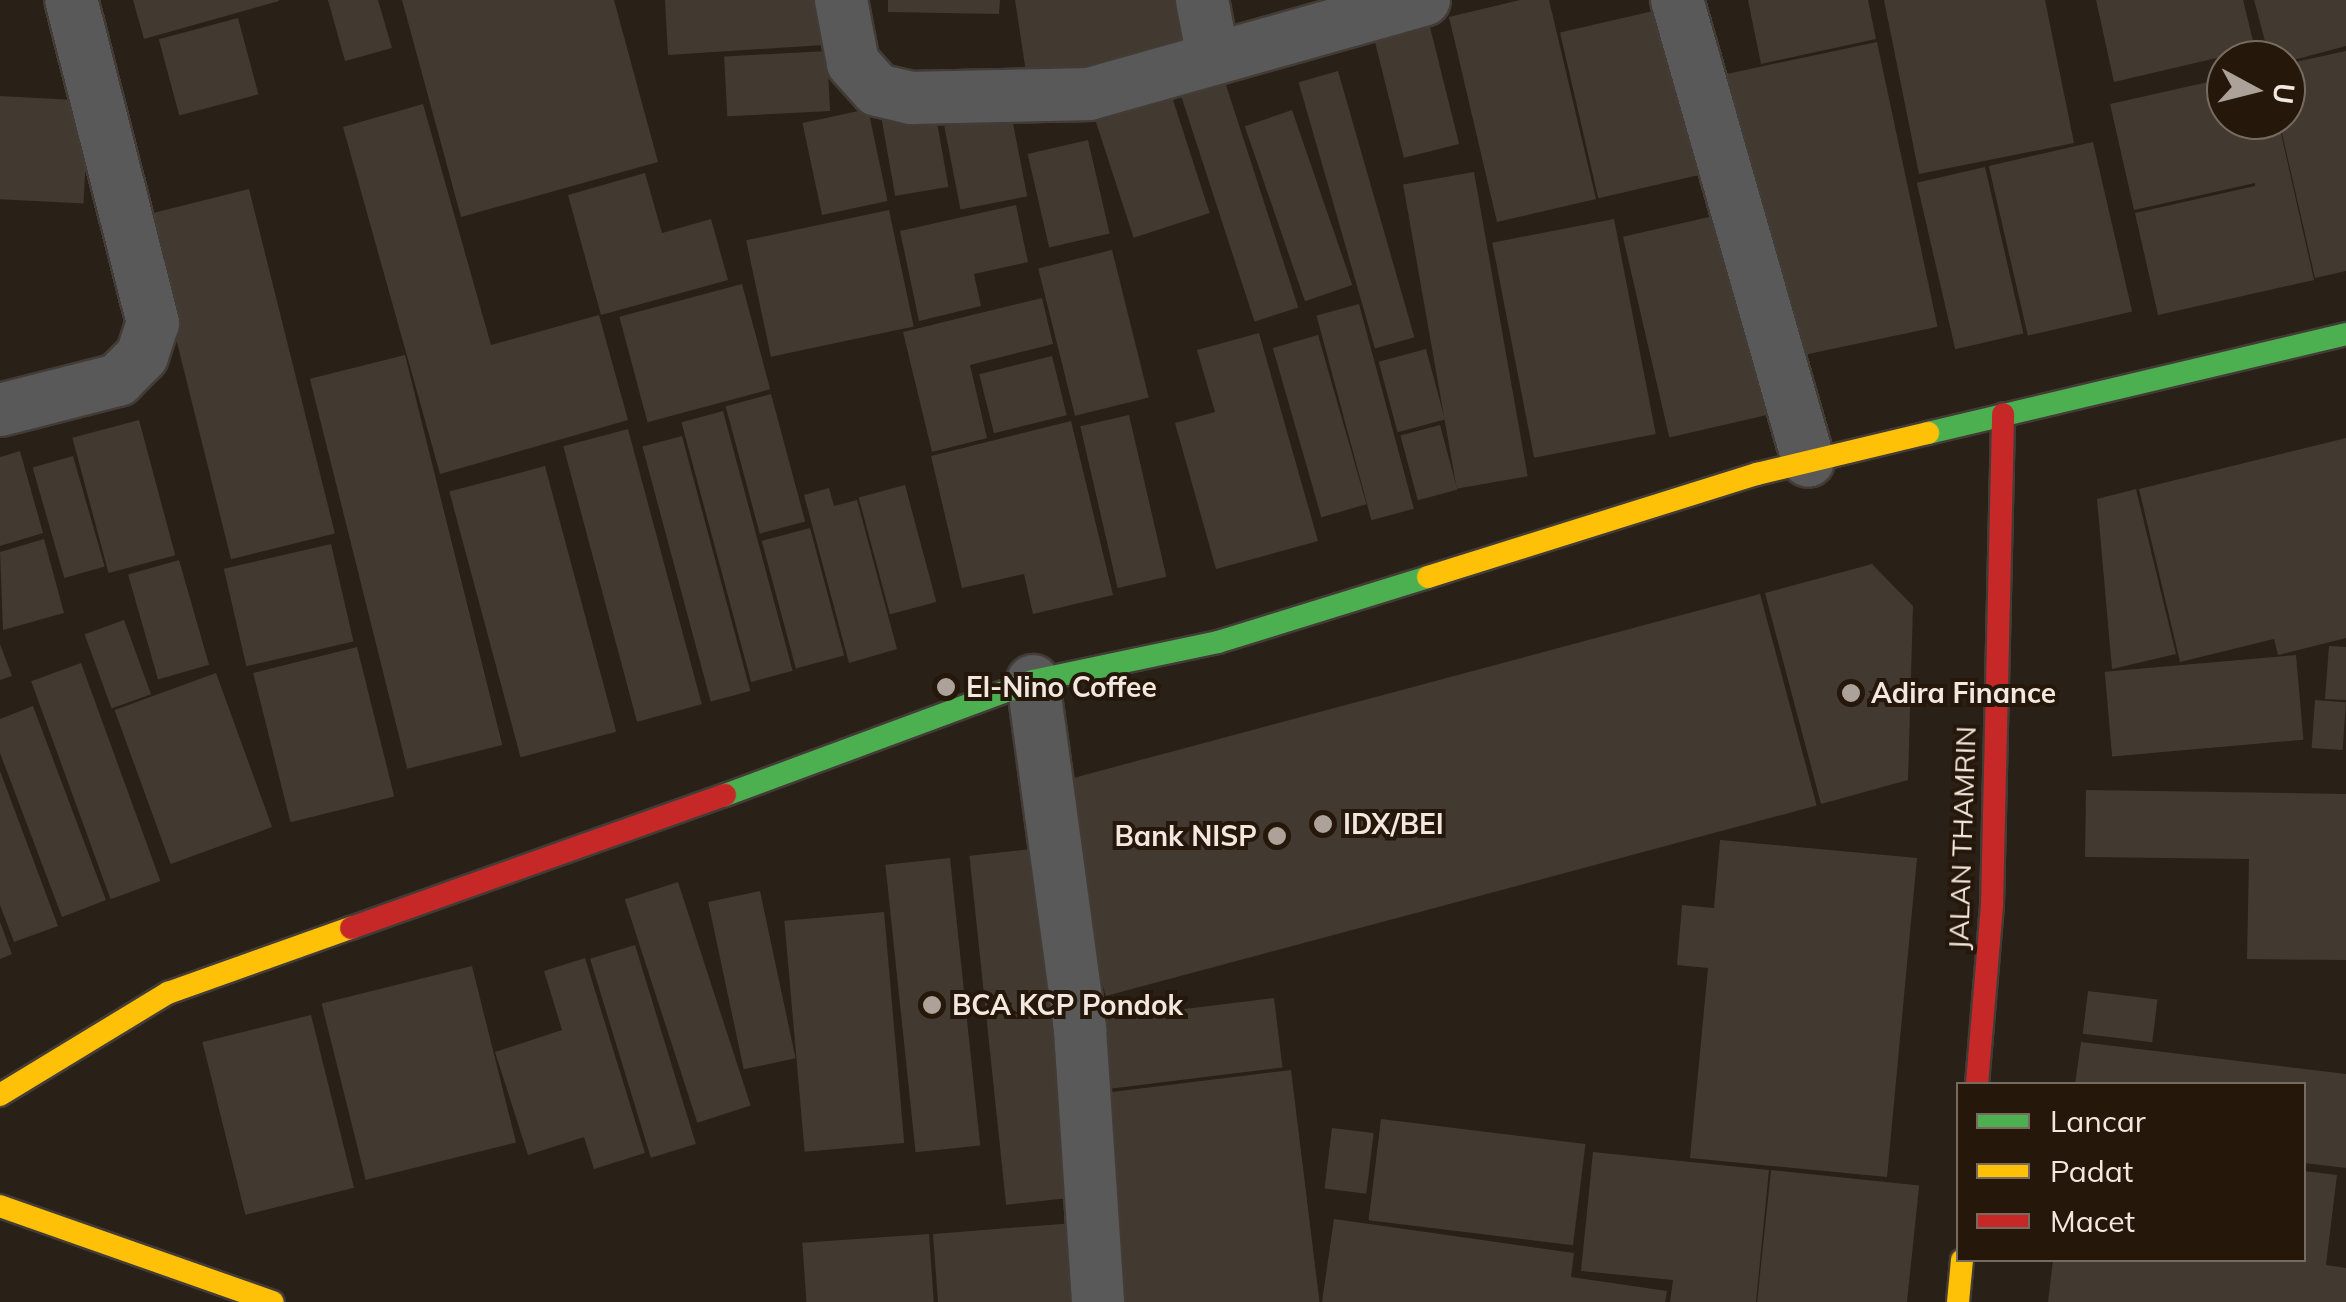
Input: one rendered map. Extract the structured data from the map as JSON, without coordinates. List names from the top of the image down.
{
  "streets": {
    "main road": ["JALAN THAMRIN"]
  },
  "places": [
    "El-Nino Coffee",
    "Adira Finance",
    "IDX/BEI",
    "Bank NISP",
    "BCA KCP Pondok"
  ],
  "legend": ["Lancar", "Padat", "Macet"],
  "north": "right"
}
